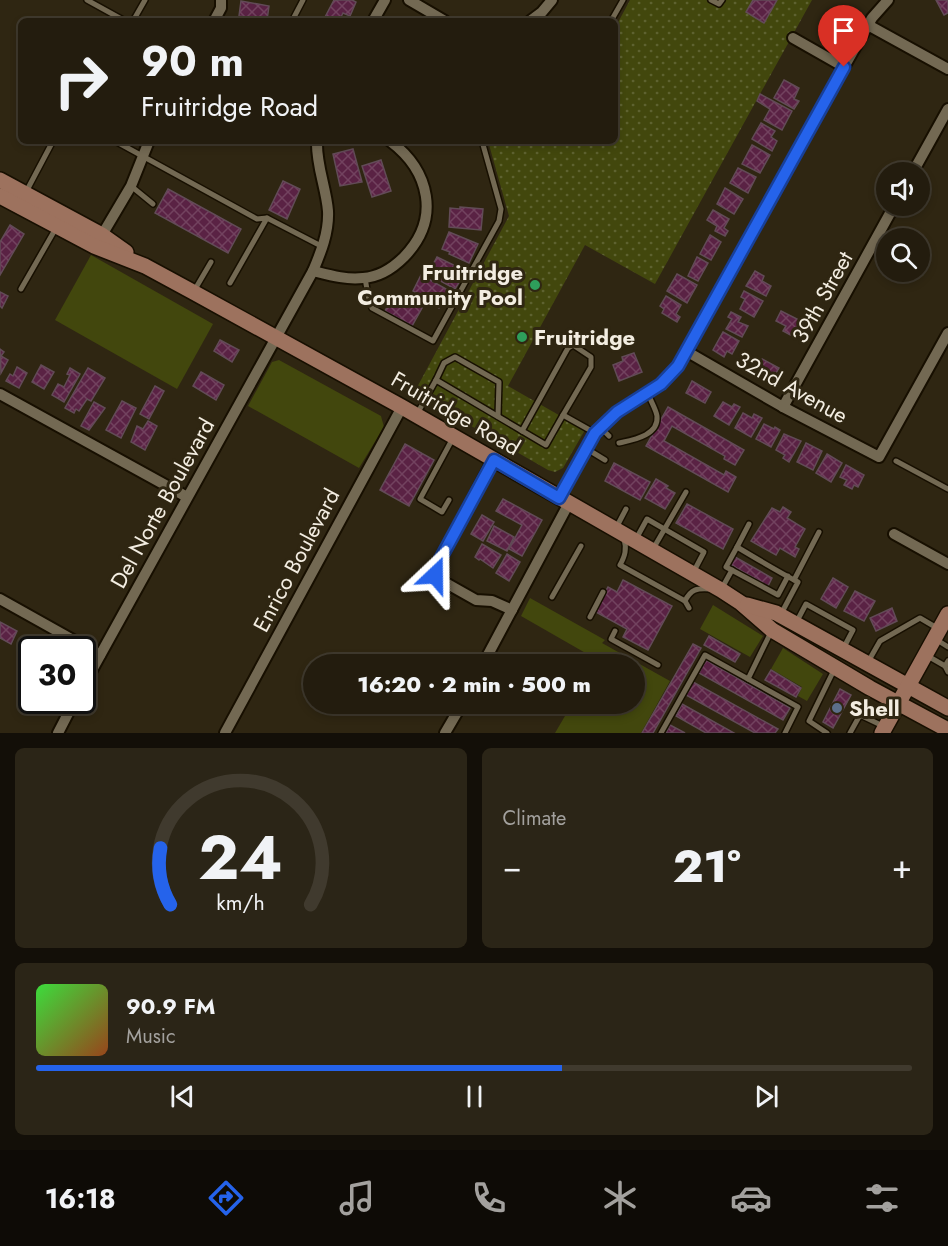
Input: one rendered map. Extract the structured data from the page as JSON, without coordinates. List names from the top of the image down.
{
  "streets": {
    "main road": ["Fruitridge Road"],
    "street": [
      "39th Street",
      "32nd Avenue",
      "Del Norte Boulevard",
      "Enrico Boulevard"
    ]
  },
  "crossings": [
    ["39th Street", "32nd Avenue"],
    ["Fruitridge Road", "Del Norte Boulevard"],
    ["Fruitridge Road", "Enrico Boulevard"]
  ],
  "places": ["Fruitridge Community Pool", "Fruitridge", "Shell"],
  "page": {
    "turn": ["90 m", "Fruitridge Road"],
    "limit": "30",
    "trip": "16:20 · 2 min · 500 m",
    "tile": "Climate",
    "heat": ["−", "21°", "+"],
    "song": ["90.9 FM", "Music"],
    "tabs": "16:18",
    "gauge": ["24", "km/h"]
  }
}
